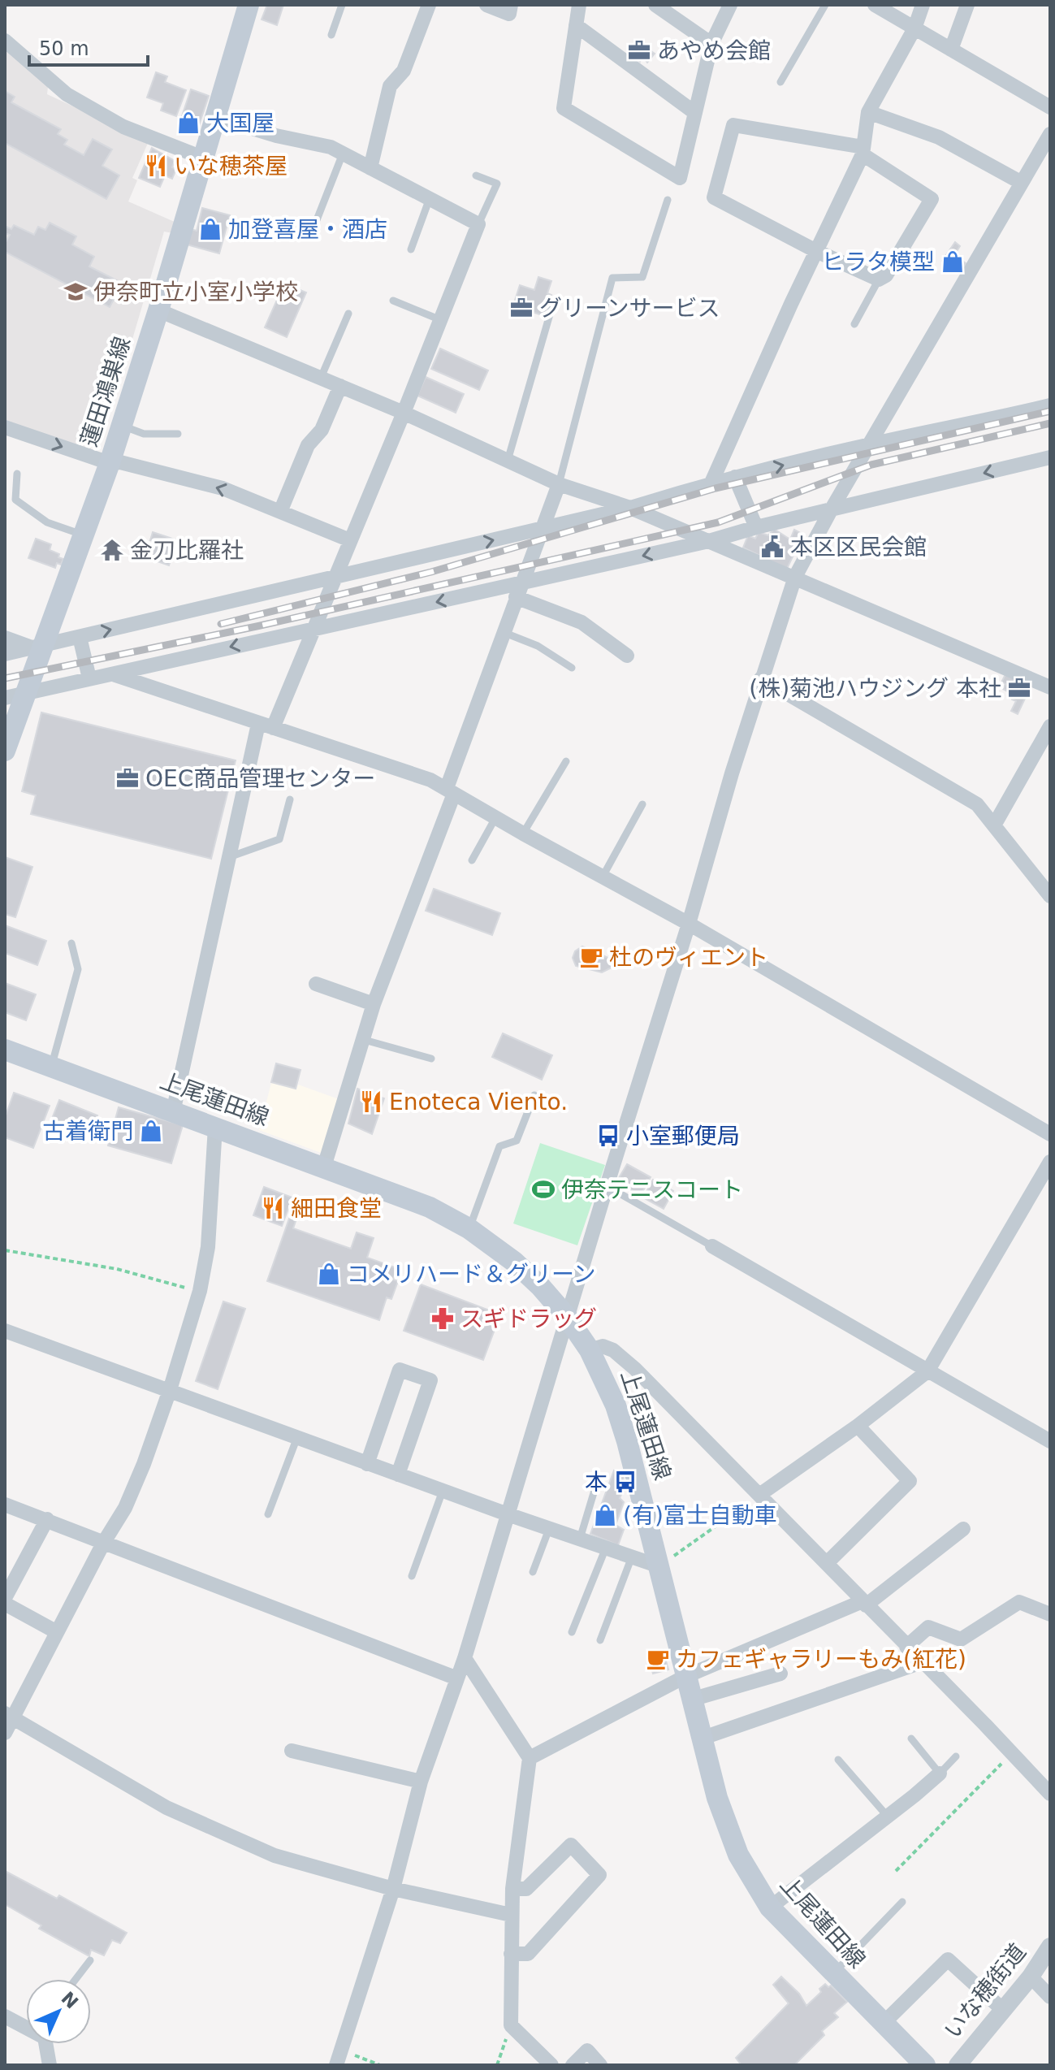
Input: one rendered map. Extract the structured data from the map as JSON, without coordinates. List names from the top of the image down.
{
  "streets": {
    "main road": ["蓮田鴻巣線", "上尾蓮田線"],
    "street": ["いな穂街道"]
  },
  "places": {
    "office": [
      "あやめ会館",
      "グリーンサービス",
      "(株)菊池ハウジング 本社",
      "OEC商品管理センター"
    ],
    "shop": [
      "大国屋",
      "加登喜屋・酒店",
      "ヒラタ模型",
      "古着衛門",
      "コメリハード＆グリーン",
      "(有)富士自動車"
    ],
    "restaurant": ["いな穂茶屋", "Enoteca Viento.", "細田食堂"],
    "school or university": ["伊奈町立小室小学校"],
    "public building": ["本区区民会館"],
    "temple": ["金刀比羅社"],
    "cafe": ["杜のヴィエント", "カフェギャラリーもみ(紅花)"],
    "bus stop": ["小室郵便局", "本"],
    "sports": ["伊奈テニスコート"],
    "pharmacy": ["スギドラッグ"]
  },
  "scale_bar": "50 m",
  "north": "top right"
}
